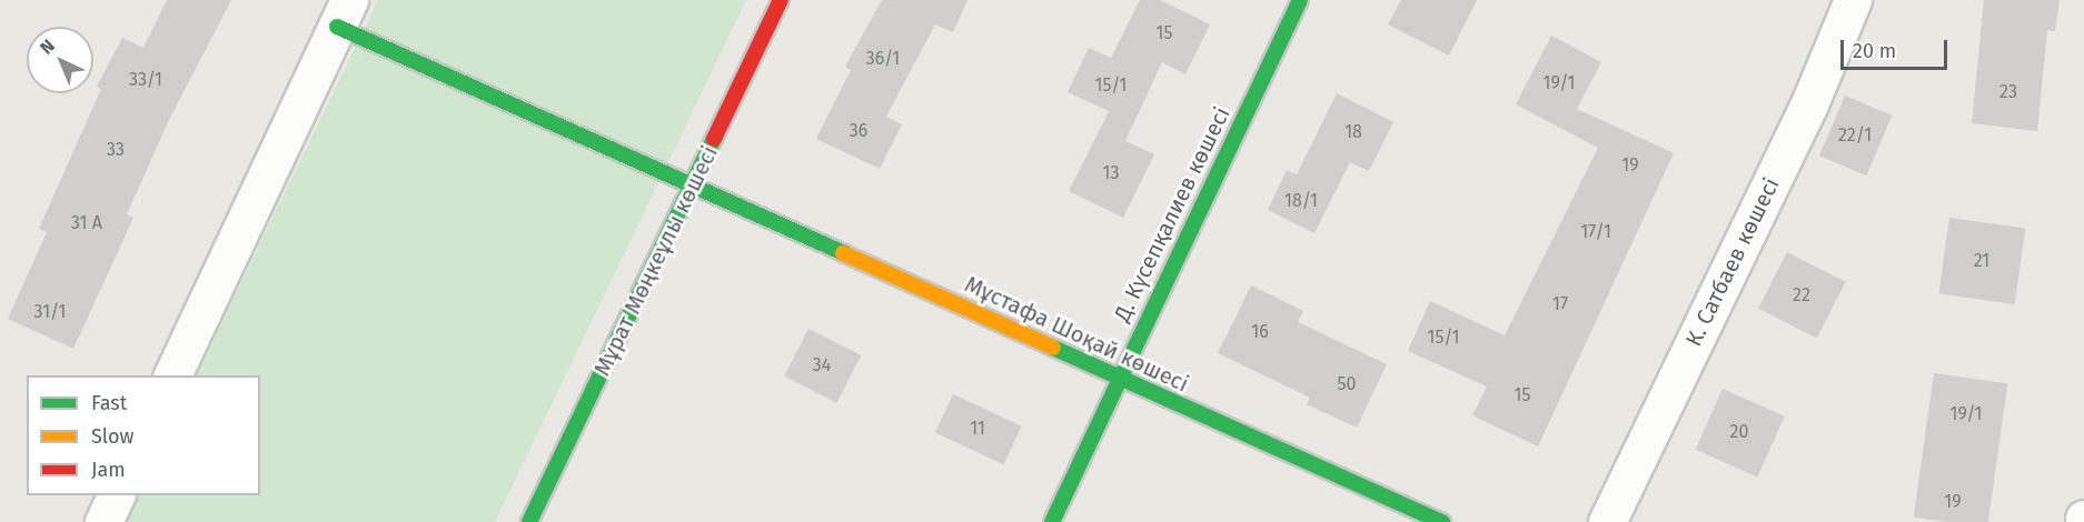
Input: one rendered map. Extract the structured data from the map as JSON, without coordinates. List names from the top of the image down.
{
  "streets": {
    "street": [
      "Д. Күсепқалиев көшесі",
      "Мұрат Мөңкеұлы көшесі",
      "К. Сатбаев көшесі",
      "Мұстафа Шоқай көшесі"
    ]
  },
  "crossings": [
    ["Д. Күсепқалиев көшесі", "Мұстафа Шоқай көшесі"],
    ["Мұрат Мөңкеұлы көшесі", "Мұстафа Шоқай көшесі"]
  ],
  "house_numbers": [
    "15",
    "36/1",
    "33/1",
    "19/1",
    "15/1",
    "23",
    "36",
    "18",
    "22/1",
    "33",
    "19",
    "13",
    "18/1",
    "31 А",
    "17/1",
    "21",
    "22",
    "17",
    "31/1",
    "16",
    "15/1",
    "34",
    "50",
    "15",
    "19/1",
    "11",
    "20",
    "19"
  ],
  "legend": ["Fast", "Slow", "Jam"],
  "scale_bar": "20 m",
  "north": "top left"
}
